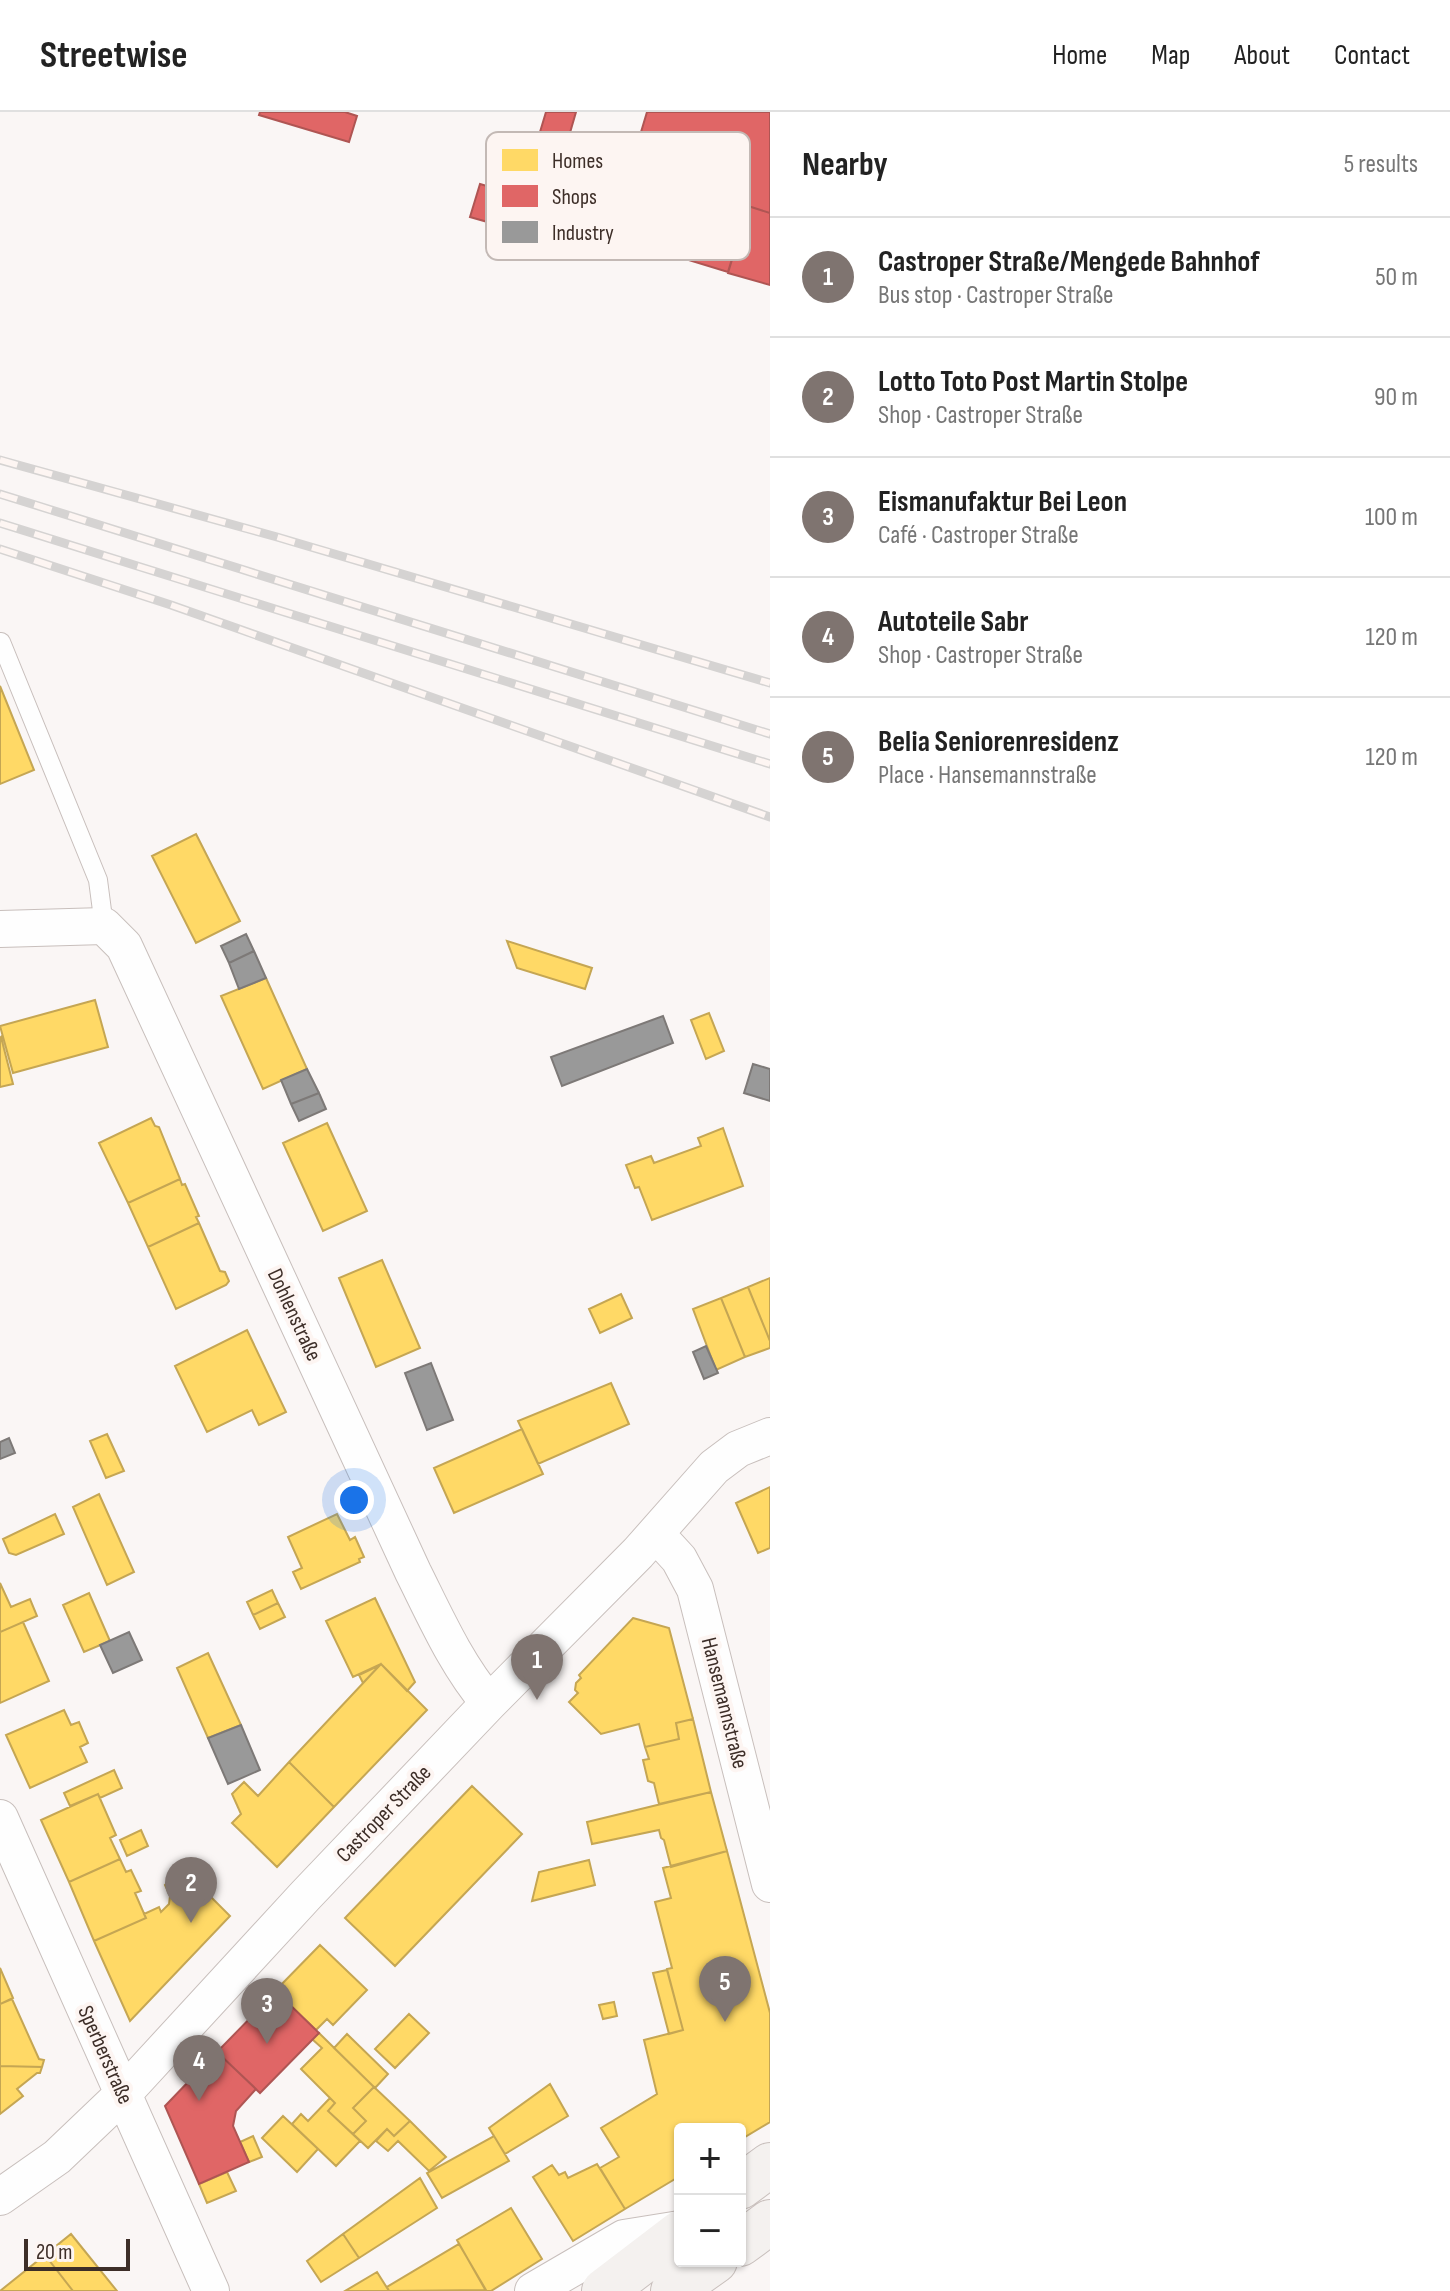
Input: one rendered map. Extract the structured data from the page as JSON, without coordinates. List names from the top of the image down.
{
  "streets": {
    "street": [
      "Dohlenstraße",
      "Hansemannstraße",
      "Castroper Straße",
      "Sperberstraße"
    ]
  },
  "crossings": [
    ["Dohlenstraße", "Castroper Straße"],
    ["Hansemannstraße", "Castroper Straße"],
    ["Castroper Straße", "Sperberstraße"]
  ],
  "legend": ["Homes", "Shops", "Industry"],
  "scale_bar": "20 m",
  "page": {
    "header": "Streetwise",
    "nav": [
      "Home",
      "Map",
      "About",
      "Contact"
    ],
    "heading": ["Nearby", "5 results"],
    "list": [
      {
        "mark": "1",
        "name": "Castroper Straße/Mengede Bahnhof",
        "note": "Bus stop · Castroper Straße",
        "value": "50 m"
      },
      {
        "mark": "2",
        "name": "Lotto Toto Post Martin Stolpe",
        "note": "Shop · Castroper Straße",
        "value": "90 m"
      },
      {
        "mark": "3",
        "name": "Eismanufaktur Bei Leon",
        "note": "Café · Castroper Straße",
        "value": "100 m"
      },
      {
        "mark": "4",
        "name": "Autoteile Sabr",
        "note": "Shop · Castroper Straße",
        "value": "120 m"
      },
      {
        "mark": "5",
        "name": "Belia Seniorenresidenz",
        "note": "Place · Hansemannstraße",
        "value": "120 m"
      }
    ],
    "pins": [
      "1",
      "2",
      "5",
      "3",
      "4"
    ],
    "map_buttons": ["+", "−"],
    "scale": "20 m"
  }
}
